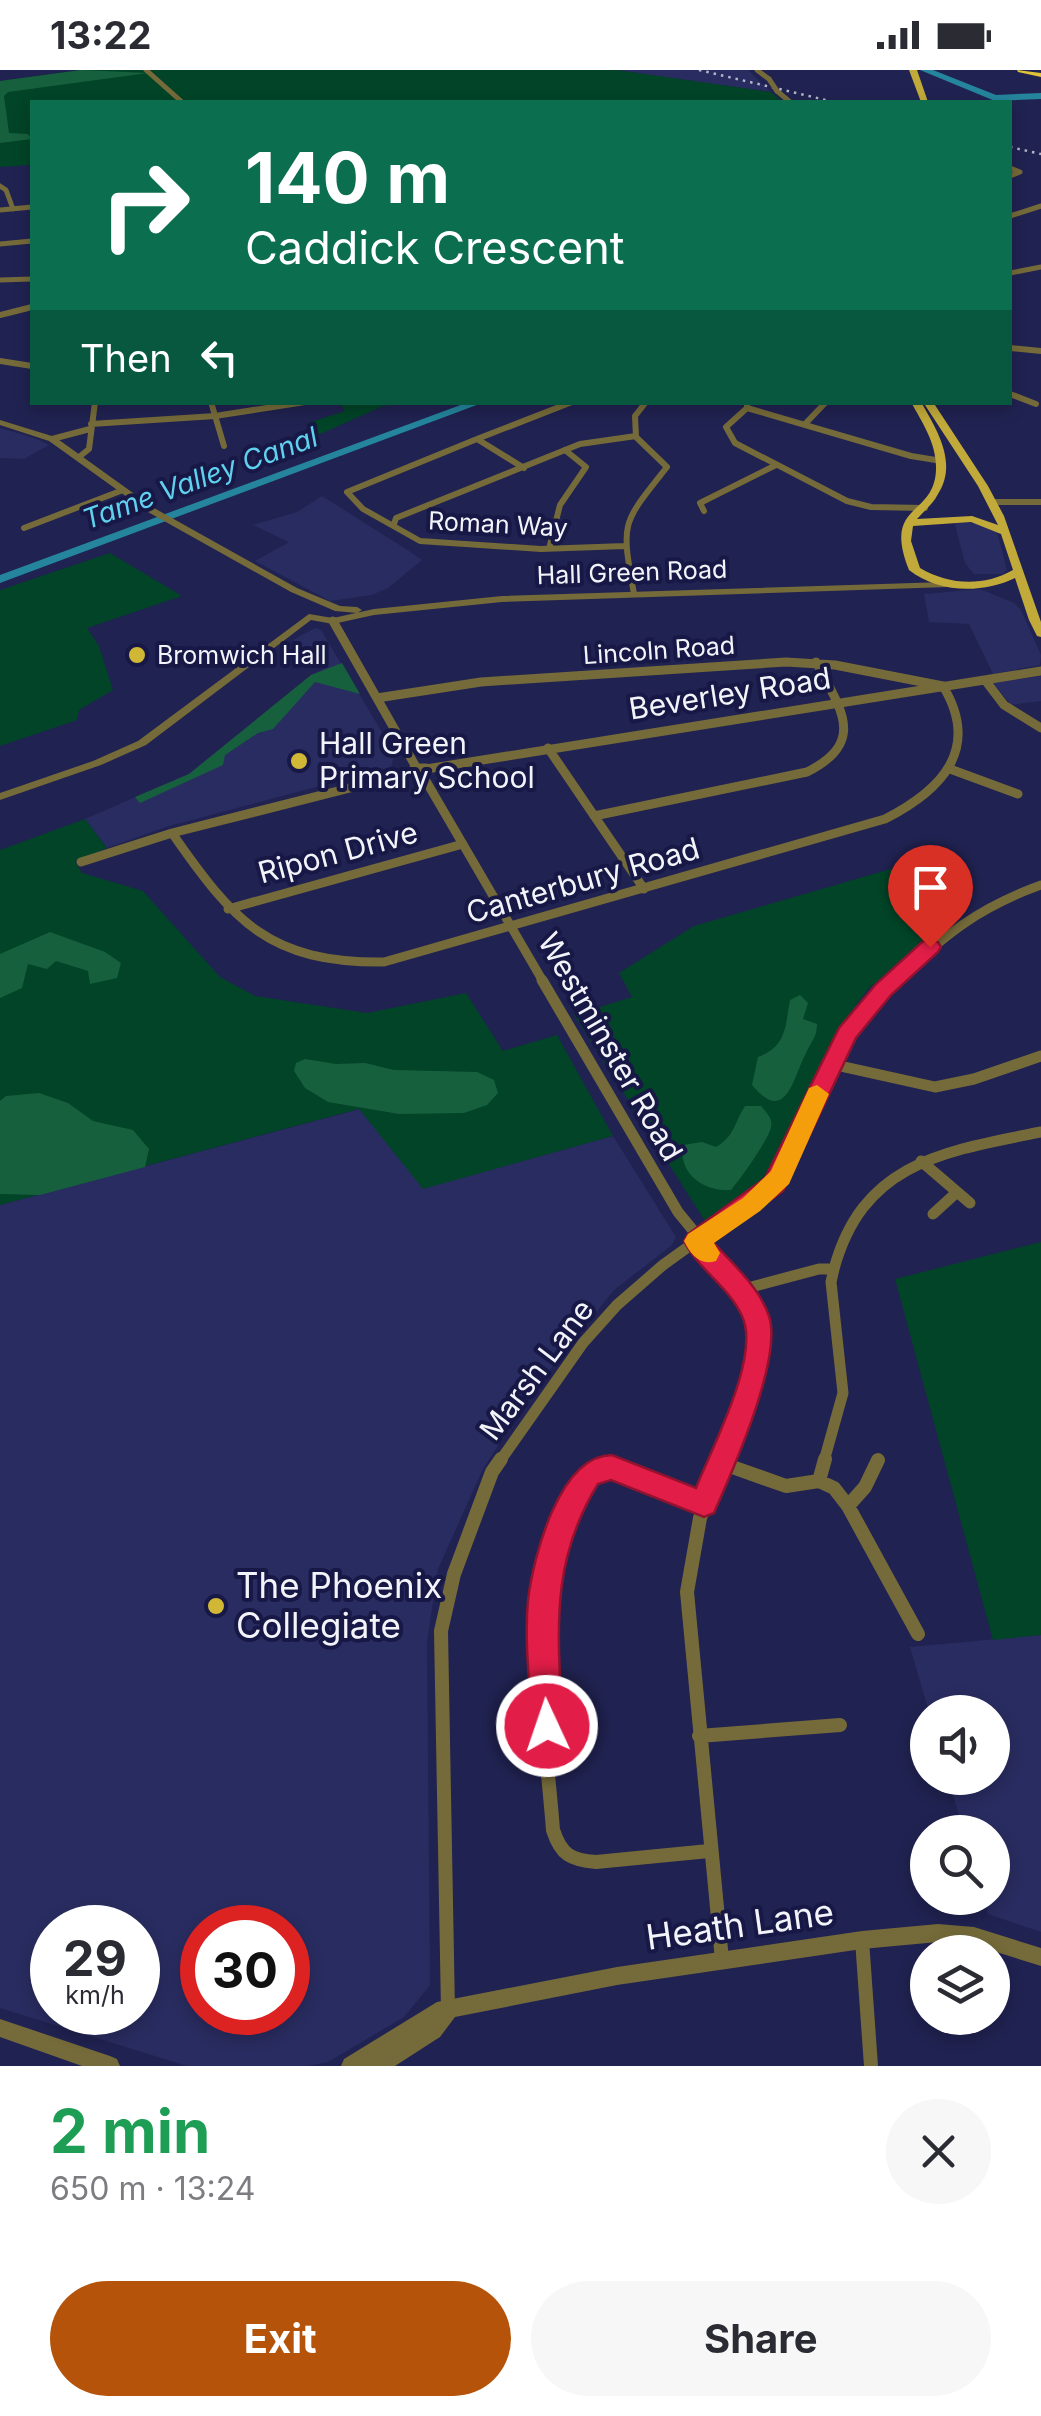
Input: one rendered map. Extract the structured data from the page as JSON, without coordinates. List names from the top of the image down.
{
  "streets": {
    "street": [
      "Roman Way",
      "Hall Green Road",
      "Lincoln Road",
      "Beverley Road",
      "Ripon Drive",
      "Canterbury Road",
      "Westminster Road",
      "Marsh Lane",
      "Heath Lane"
    ]
  },
  "crossings": [
    ["Hall Green Road", "Westminster Road"],
    ["Lincoln Road", "Beverley Road"],
    ["Lincoln Road", "Westminster Road"],
    ["Beverley Road", "Canterbury Road"],
    ["Beverley Road", "Westminster Road"],
    ["Ripon Drive", "Canterbury Road"],
    ["Ripon Drive", "Westminster Road"],
    ["Canterbury Road", "Westminster Road"],
    ["Westminster Road", "Marsh Lane"],
    ["Westminster Road", "Heath Lane"],
    ["Marsh Lane", "Heath Lane"]
  ],
  "water": ["Tame Valley Canal"],
  "places": ["Bromwich Hall", "Hall Green Primary School", "The Phoenix Collegiate"],
  "page": {
    "status": "13:22",
    "turn": ["140 m", "Caddick Crescent"],
    "then": "Then",
    "speed": "29 km/h",
    "limit": "30",
    "heading": ["2 min", "650 m · 13:24"],
    "buttons": ["Exit", "Share"]
  }
}
